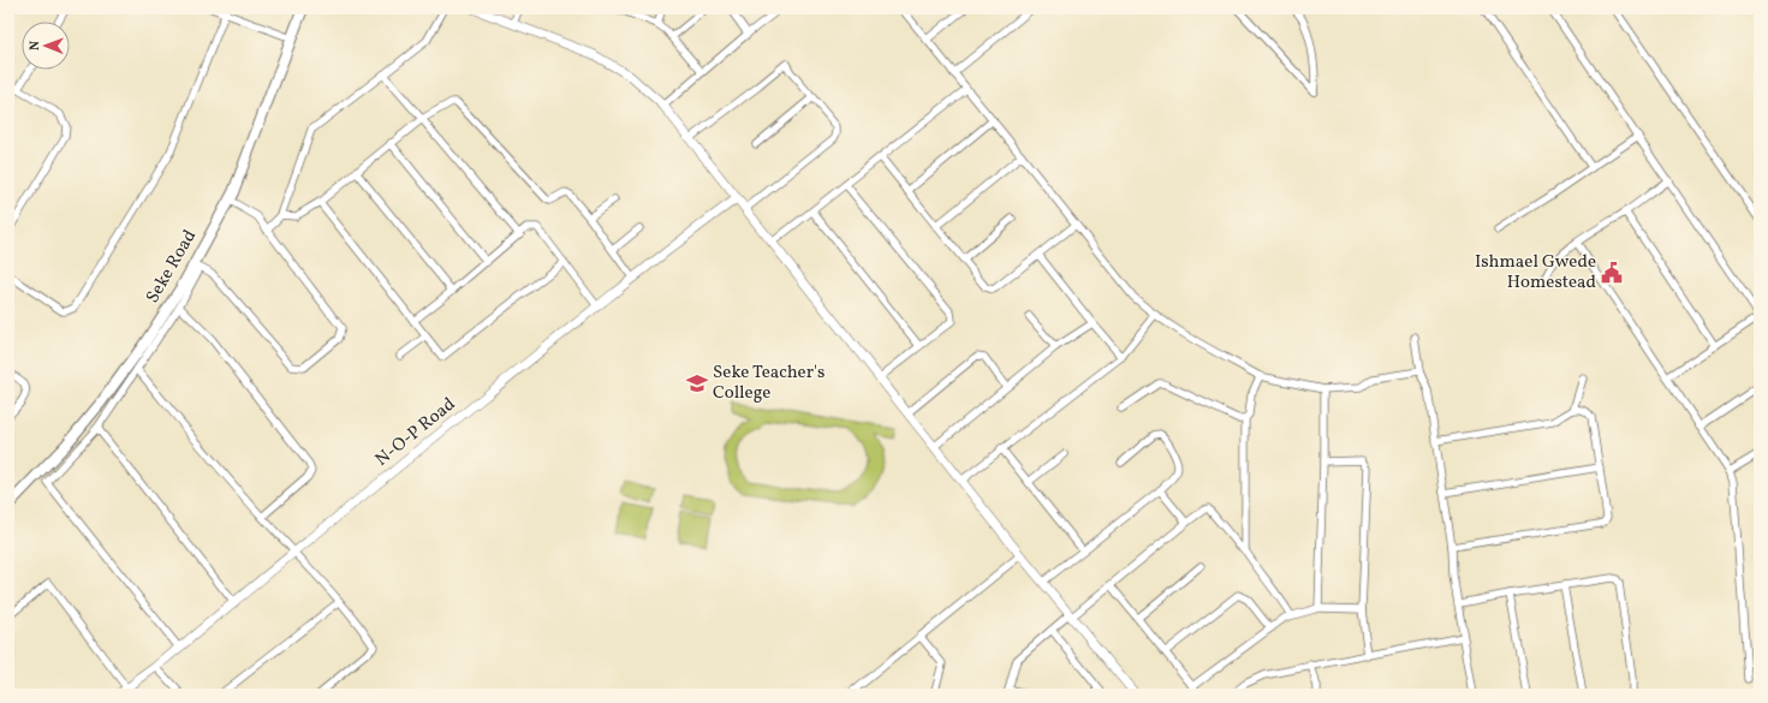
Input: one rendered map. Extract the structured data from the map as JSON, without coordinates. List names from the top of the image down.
{
  "streets": {
    "main road": ["Seke Road"],
    "street": ["N-O-P Road"]
  },
  "places": {
    "public building": ["Ishmael Gwede Homestead"],
    "school or university": ["Seke Teacher's College"]
  },
  "north": "left"
}
